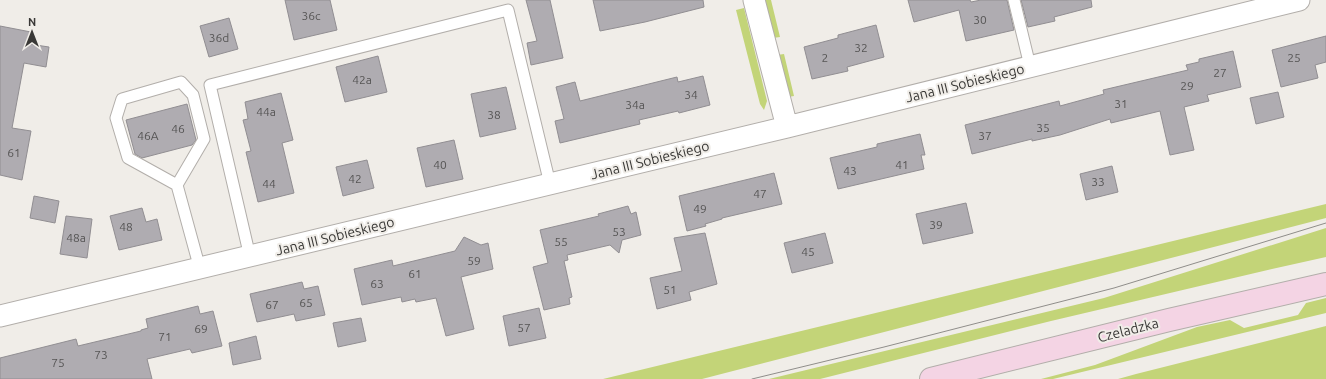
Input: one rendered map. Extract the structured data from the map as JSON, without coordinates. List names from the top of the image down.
{
  "streets": {
    "main road": ["Czeladzka"],
    "street": ["Jana III Sobieskiego"]
  },
  "house_numbers": [
    "36c",
    "30",
    "36d",
    "32",
    "2",
    "25",
    "27",
    "42a",
    "29",
    "34",
    "31",
    "34a",
    "44a",
    "38",
    "35",
    "46",
    "46A",
    "37",
    "61",
    "40",
    "41",
    "43",
    "42",
    "33",
    "44",
    "47",
    "49",
    "39",
    "48",
    "53",
    "48a",
    "55",
    "45",
    "59",
    "61",
    "63",
    "51",
    "65",
    "67",
    "57",
    "69",
    "71",
    "73",
    "75"
  ],
  "north": "top"
}
